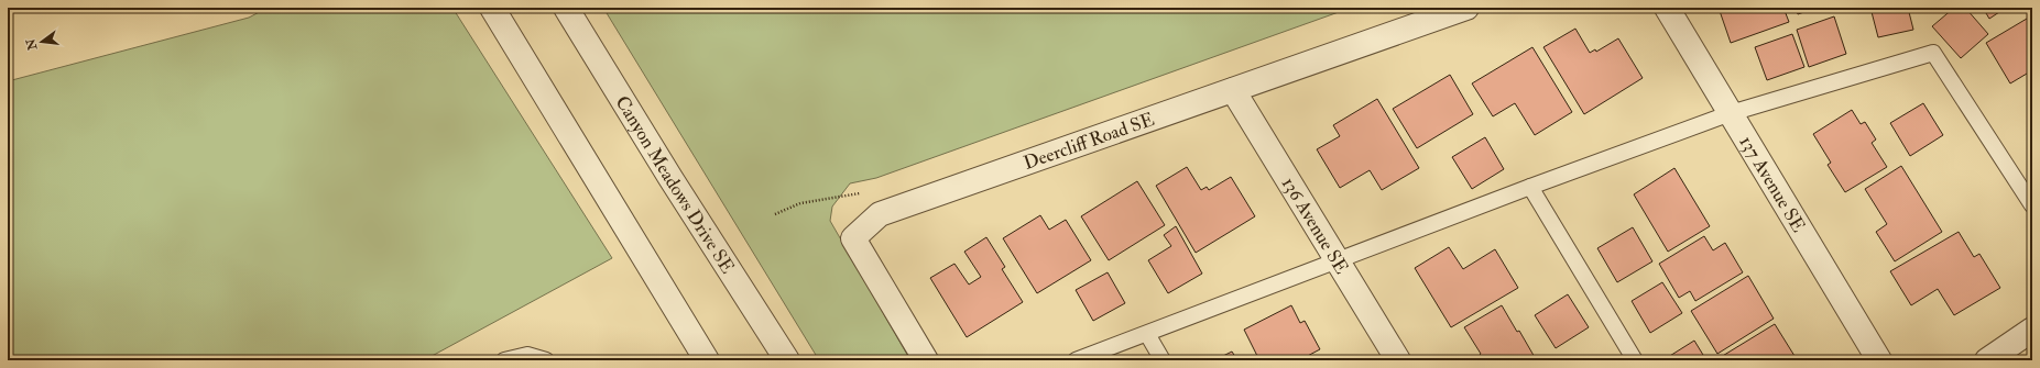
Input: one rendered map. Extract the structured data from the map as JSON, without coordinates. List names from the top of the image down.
{
  "streets": {
    "street": [
      "Deercliff Road SE",
      "137 Avenue SE",
      "Canyon Meadows Drive SE",
      "136 Avenue SE"
    ]
  },
  "crossings": [
    ["Deercliff Road SE", "136 Avenue SE"]
  ],
  "north": "left"
}
